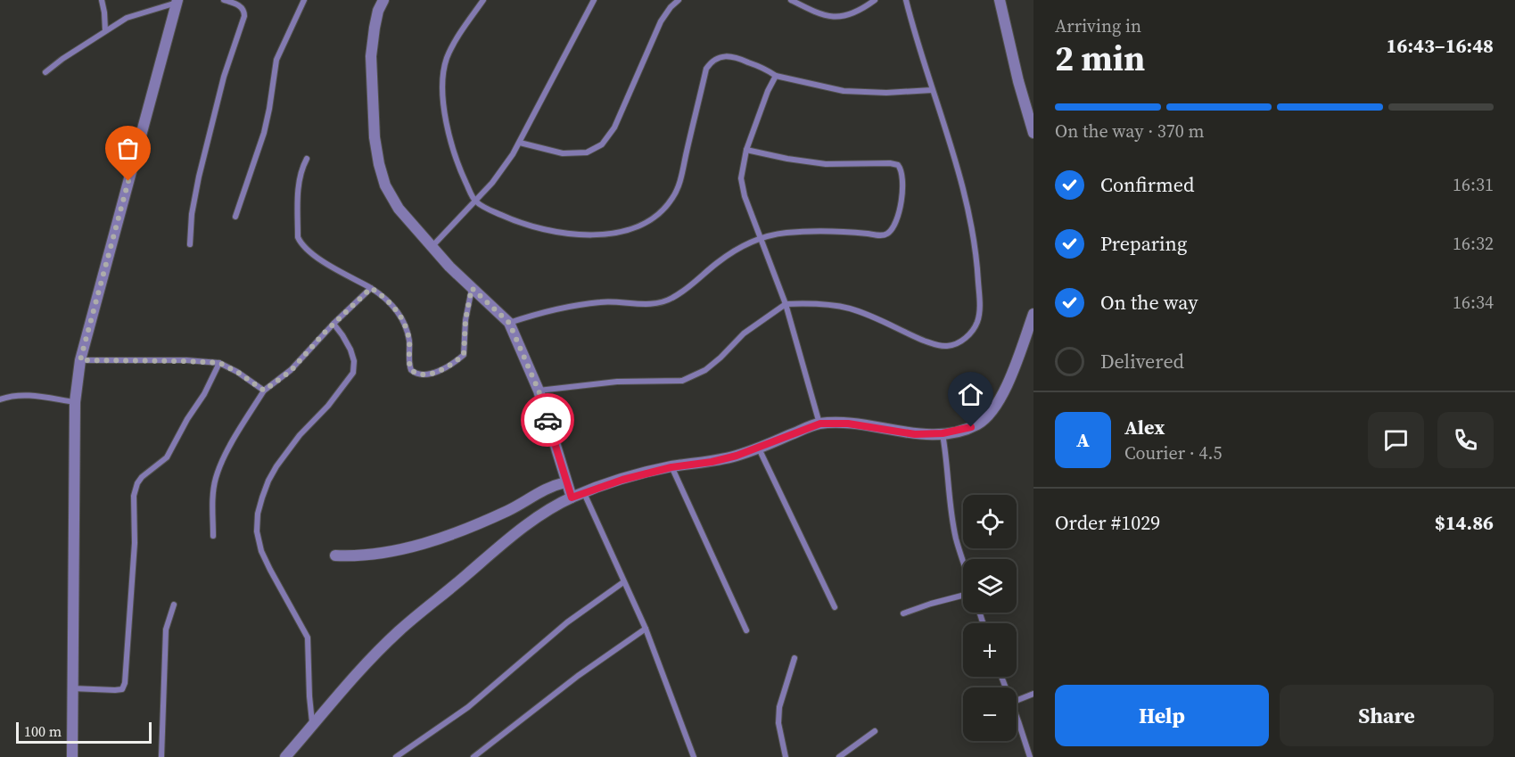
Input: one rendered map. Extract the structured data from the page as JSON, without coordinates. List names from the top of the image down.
{
  "scale_bar": "100 m",
  "page": {
    "heading": ["2 min", "Arriving in", "16:43–16:48"],
    "panel": [
      "Alex",
      "Courier · 4.5",
      "Order #1029",
      "$14.86"
    ],
    "bar": "On the way · 370 m",
    "list": [
      ["Confirmed", "16:31"],
      ["Preparing", "16:32"],
      ["On the way", "16:34"],
      "Delivered"
    ],
    "round": "A",
    "map_buttons": ["+", "−"],
    "buttons": ["Help", "Share"],
    "scale": "100 m"
  }
}
